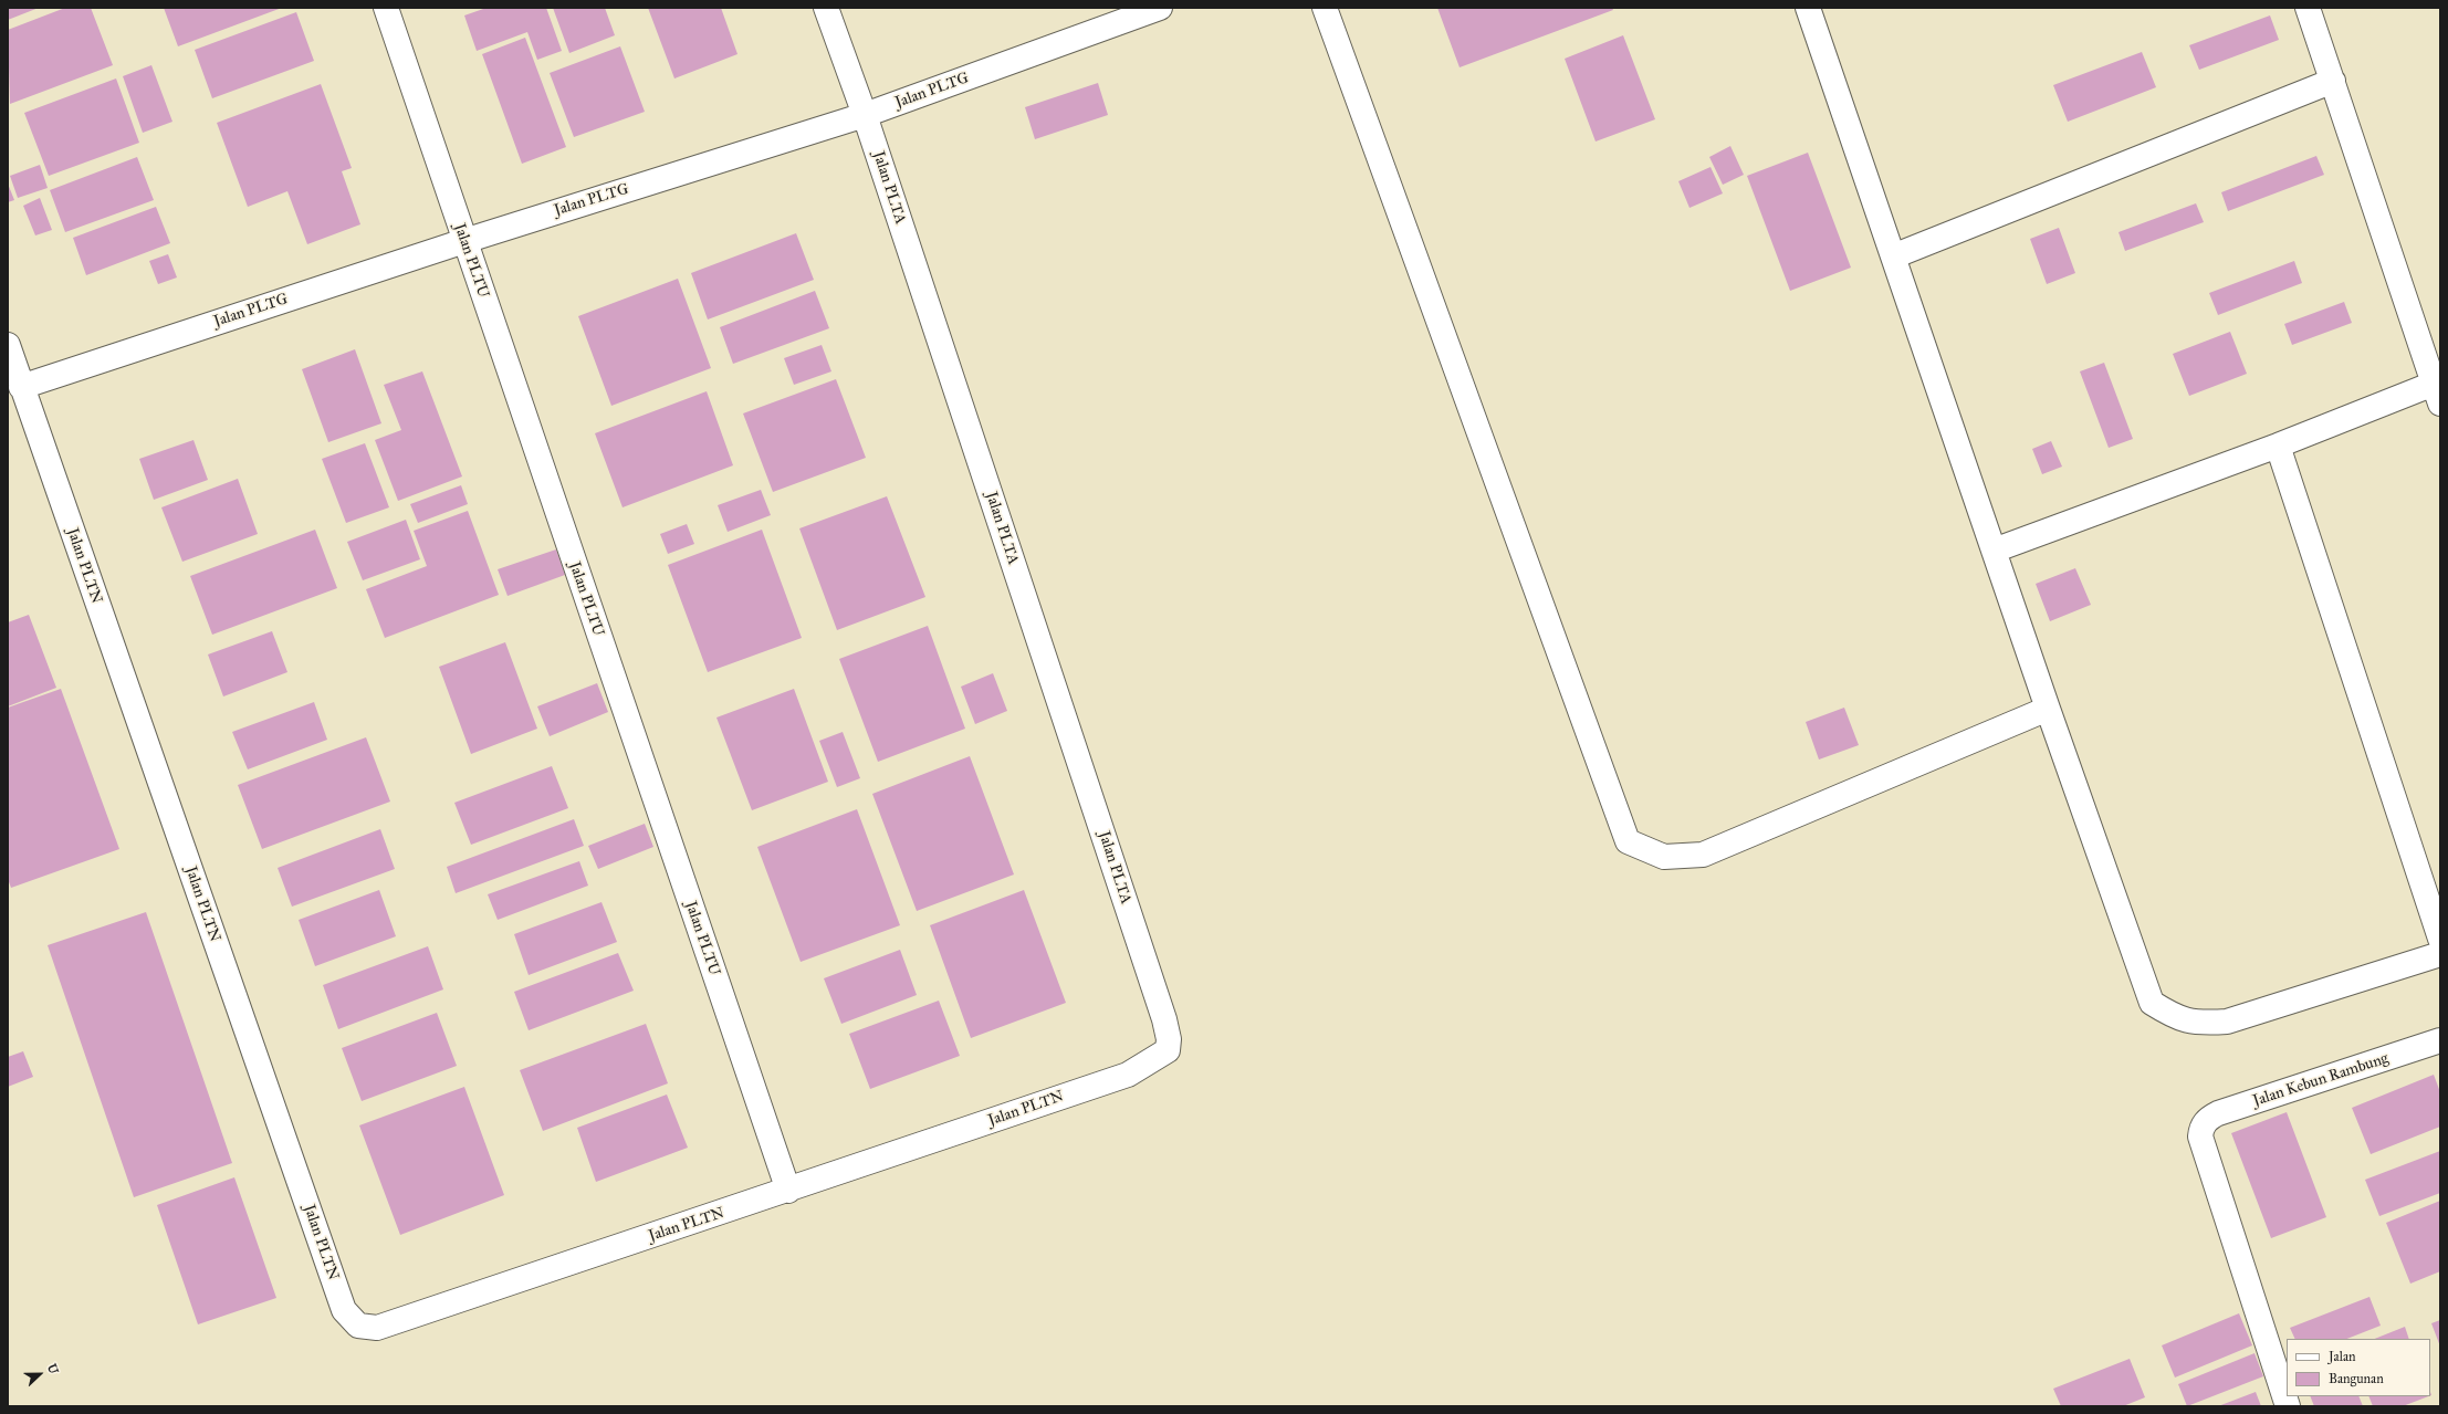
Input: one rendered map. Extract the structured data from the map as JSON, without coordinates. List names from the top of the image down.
{
  "streets": {
    "street": [
      "Jalan PLTG",
      "Jalan PLTA",
      "Jalan PLTU",
      "Jalan PLTN",
      "Jalan Kebun Rambung"
    ]
  },
  "crossings": [
    ["Jalan PLTG", "Jalan PLTA"],
    ["Jalan PLTG", "Jalan PLTU"],
    ["Jalan PLTG", "Jalan PLTN"],
    ["Jalan PLTA", "Jalan PLTN"],
    ["Jalan PLTU", "Jalan PLTN"]
  ],
  "legend": ["Jalan", "Bangunan"],
  "north": "right"
}
